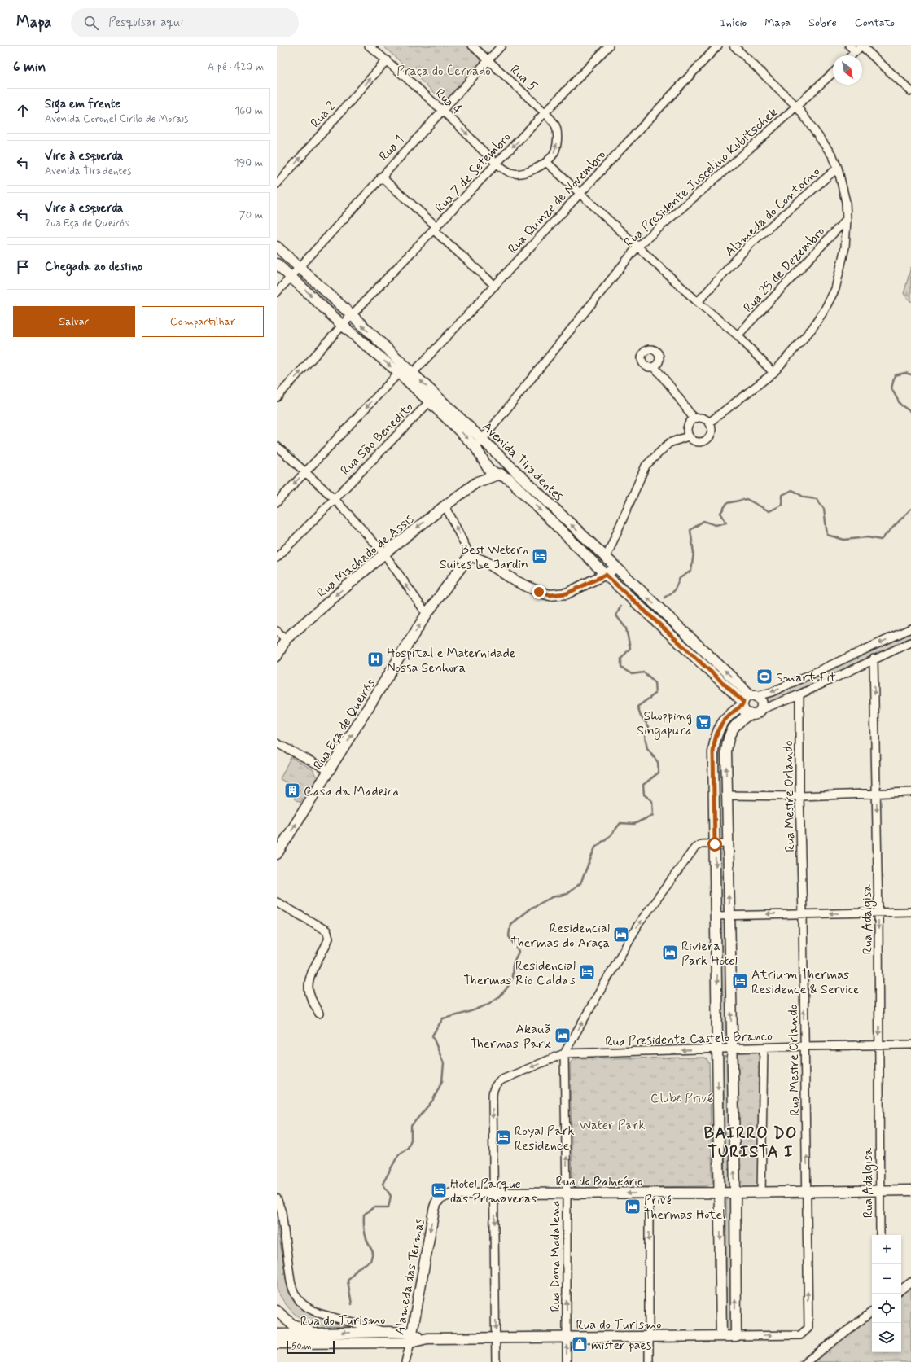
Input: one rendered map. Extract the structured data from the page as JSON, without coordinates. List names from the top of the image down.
{
  "streets": {
    "main road": [
      "Avenida Tiradentes",
      "Rua Machado de Assis",
      "Rua Eça de Queirós",
      "Rua do Balneário",
      "Alameda das Termas",
      "Rua do Turismo"
    ],
    "street": [
      "Rua 5",
      "Rua 4",
      "Rua 2",
      "Rua 1",
      "Rua 7 de Setembro",
      "Rua Presidente Juscelino Kubitschek",
      "Rua Quinze de Novembro",
      "Alameda do Contorno",
      "Rua 25 de Dezembro",
      "Rua São Benedito",
      "Rua Mestre Orlando",
      "Rua Adalgisa",
      "Rua Presidente Castelo Branco",
      "Rua Dona Madalena"
    ]
  },
  "crossings": [
    ["Rua 5", "Rua 4"],
    ["Rua 5", "Rua 1"],
    ["Rua 5", "Rua 7 de Setembro"],
    ["Rua 4", "Rua 2"],
    ["Rua 4", "Rua 1"],
    ["Rua 4", "Rua 7 de Setembro"],
    ["Rua 1", "Avenida Tiradentes"],
    ["Rua 7 de Setembro", "Avenida Tiradentes"],
    ["Rua Presidente Juscelino Kubitschek", "Avenida Tiradentes"],
    ["Rua Quinze de Novembro", "Avenida Tiradentes"],
    ["Rua São Benedito", "Avenida Tiradentes"],
    ["Avenida Tiradentes", "Rua Machado de Assis"],
    ["Rua Mestre Orlando", "Rua Presidente Castelo Branco"],
    ["Rua Mestre Orlando", "Rua do Balneário"],
    ["Rua Mestre Orlando", "Rua do Turismo"],
    ["Rua Adalgisa", "Rua Presidente Castelo Branco"],
    ["Rua Adalgisa", "Rua do Balneário"],
    ["Rua Presidente Castelo Branco", "Rua Dona Madalena"],
    ["Rua do Balneário", "Rua Dona Madalena"],
    ["Rua do Balneário", "Alameda das Termas"],
    ["Rua Dona Madalena", "Rua do Turismo"],
    ["Alameda das Termas", "Rua do Turismo"]
  ],
  "one_way": [
    "Rua 2",
    "Rua Machado de Assis",
    "Rua Eça de Queirós",
    "Rua Adalgisa",
    "Rua Presidente Castelo Branco",
    "Rua Dona Madalena",
    "Alameda das Termas"
  ],
  "districts": ["BAIRRO DO TURISTA I"],
  "parks": ["Praça do Cerrado", "Clube Privé", "Water Park"],
  "places": {
    "hotel": [
      "Best Wetern Suites Le Jardin",
      "Residencial Thermas do Araça",
      "Riviera Park Hotel",
      "Residencial Thermas Rio Caldas",
      "Atrium Thermas Residence & Service",
      "Akauã Thermas Park",
      "Royal Park Residence",
      "Hotel Parque das Primaveras",
      "Privé Thermas Hotel"
    ],
    "hospital": ["Hospital e Maternidade Nossa Senhora"],
    "sports": ["Smart Fit"],
    "supermarket": ["Shopping Singapura"],
    "building": ["Casa da Madeira"],
    "shop": ["mister paes"]
  },
  "scale_bar": "50 m",
  "north": "bottom right",
  "page": {
    "header": "Mapa",
    "search": "Pesquisar aqui",
    "nav": [
      "Início",
      "Mapa",
      "Sobre",
      "Contato"
    ],
    "heading": ["6 min", "A pé · 420 m"],
    "list": [
      ["Siga em frente", "Avenida Coronel Cirilo de Morais", "160 m"],
      ["Vire à esquerda", "Avenida Tiradentes", "190 m"],
      ["Vire à esquerda", "Rua Eça de Queirós", "70 m"],
      "Chegada ao destino"
    ],
    "buttons": ["Salvar", "Compartilhar"],
    "map_buttons": ["+", "−"],
    "scale": "50 m"
  }
}
